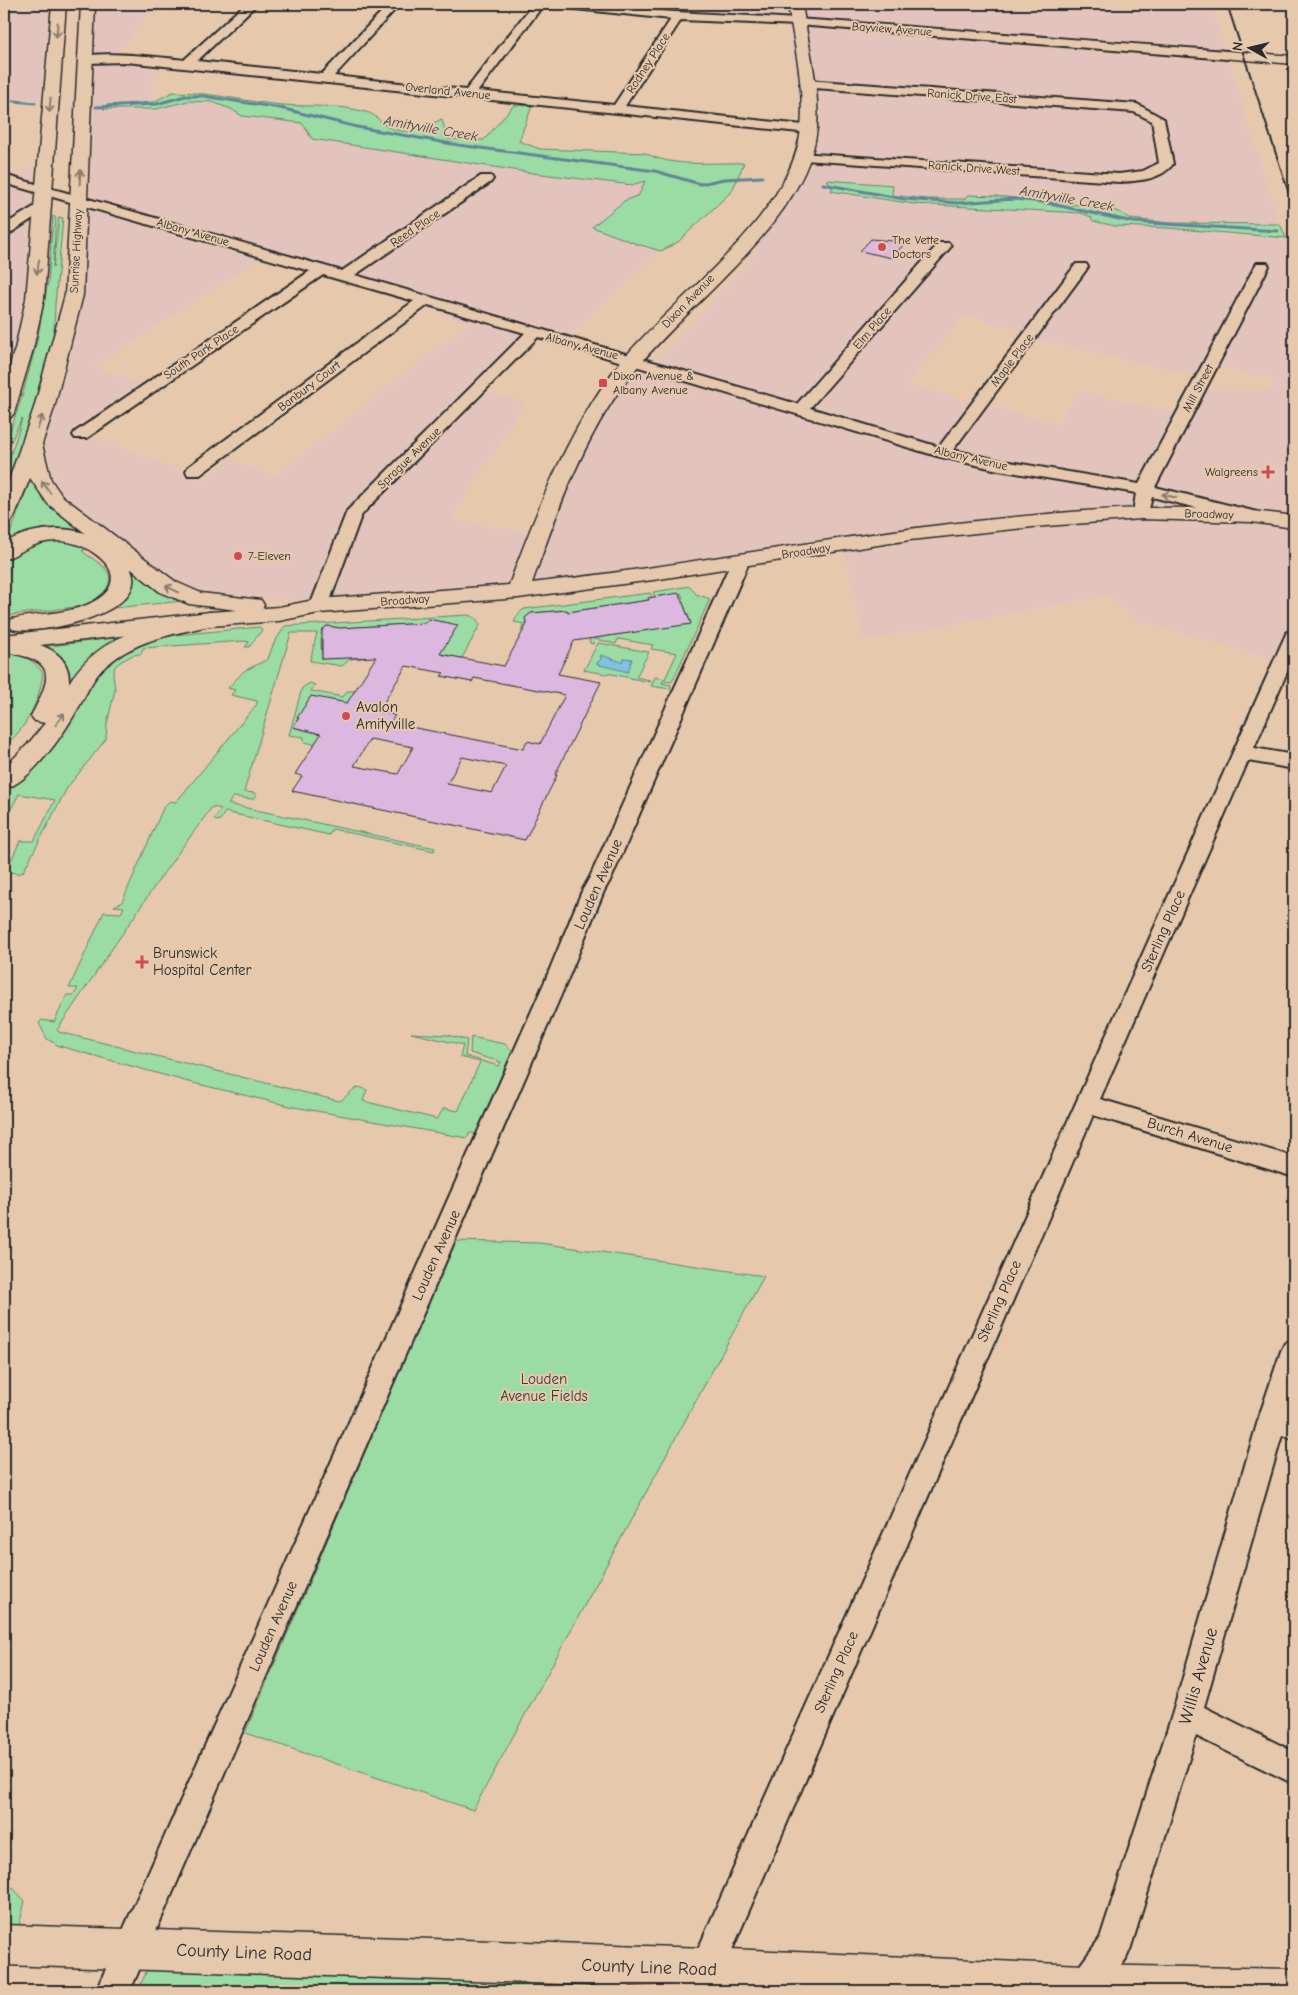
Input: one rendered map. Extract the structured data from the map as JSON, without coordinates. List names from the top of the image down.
{
  "streets": {
    "main road": [
      "Sunrise Highway",
      "Dixon Avenue",
      "Broadway",
      "County Line Road"
    ],
    "street": [
      "Bayview Avenue",
      "Rodney Place",
      "Overland Avenue",
      "Ranick Drive East",
      "Ranick Drive West",
      "Reed Place",
      "Albany Avenue",
      "Elm Place",
      "South Park Place",
      "Maple Place",
      "Banbury Court",
      "Mill Street",
      "Sprague Avenue",
      "Louden Avenue",
      "Sterling Place",
      "Burch Avenue",
      "Willis Avenue"
    ]
  },
  "crossings": [
    ["Bayview Avenue", "Rodney Place"],
    ["Bayview Avenue", "Dixon Avenue"],
    ["Rodney Place", "Overland Avenue"],
    ["Overland Avenue", "Sunrise Highway"],
    ["Overland Avenue", "Dixon Avenue"],
    ["Ranick Drive East", "Ranick Drive West"],
    ["Ranick Drive East", "Dixon Avenue"],
    ["Ranick Drive West", "Dixon Avenue"],
    ["Reed Place", "Albany Avenue"],
    ["Albany Avenue", "Sunrise Highway"],
    ["Albany Avenue", "Dixon Avenue"],
    ["Albany Avenue", "Elm Place"],
    ["Albany Avenue", "South Park Place"],
    ["Albany Avenue", "Maple Place"],
    ["Albany Avenue", "Banbury Court"],
    ["Albany Avenue", "Mill Street"],
    ["Albany Avenue", "Sprague Avenue"],
    ["Albany Avenue", "Broadway"],
    ["Dixon Avenue", "Broadway"],
    ["Mill Street", "Broadway"],
    ["Sprague Avenue", "Broadway"],
    ["Broadway", "Louden Avenue"],
    ["Louden Avenue", "County Line Road"],
    ["Sterling Place", "Burch Avenue"],
    ["Sterling Place", "County Line Road"],
    ["Willis Avenue", "County Line Road"]
  ],
  "water": ["Amityville Creek"],
  "parks": ["Louden Avenue Fields"],
  "places": {
    "other": ["The Vette Doctors", "7-Eleven", "Avalon Amityville"],
    "transit": ["Dixon Avenue & Albany Avenue"],
    "health": ["Walgreens", "Brunswick Hospital Center"]
  },
  "north": "left"
}
